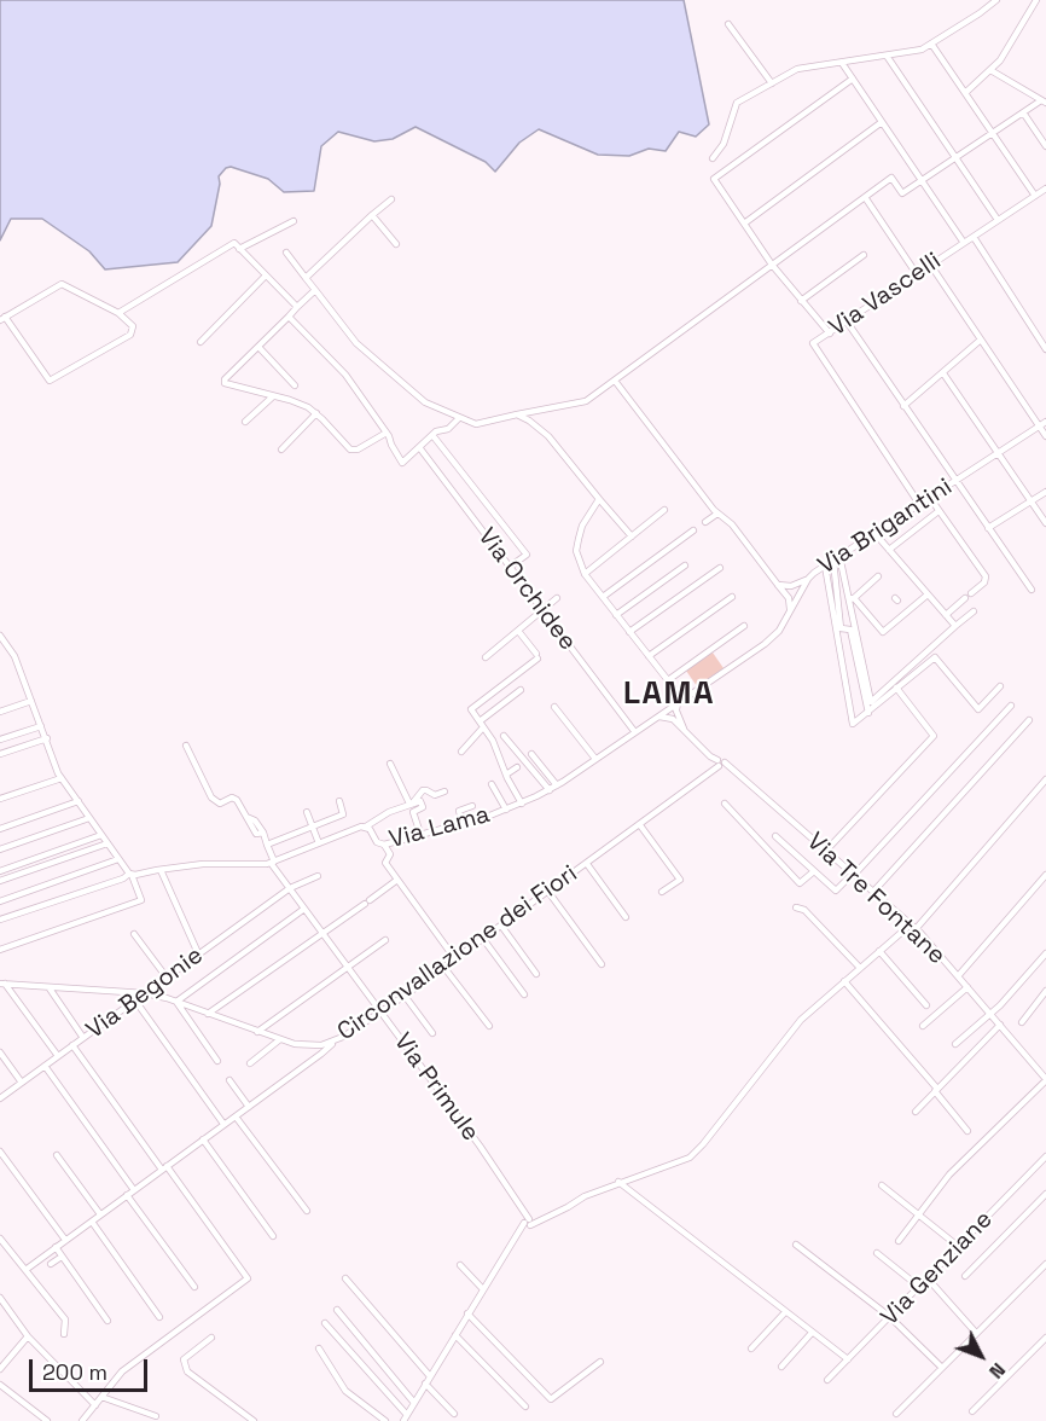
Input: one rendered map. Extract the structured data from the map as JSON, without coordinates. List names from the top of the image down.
{
  "streets": {
    "street": [
      "Via Vascelli",
      "Via Brigantini",
      "Via Orchidee",
      "Via Lama",
      "Via Tre Fontane",
      "Circonvallazione dei Fiori",
      "Via Begonie",
      "Via Primule",
      "Via Genziane"
    ]
  },
  "crossings": [
    ["Via Vascelli", "Via Brigantini"],
    ["Via Brigantini", "Via Lama"],
    ["Via Brigantini", "Via Tre Fontane"],
    ["Via Orchidee", "Via Lama"],
    ["Via Lama", "Via Primule"],
    ["Via Tre Fontane", "Circonvallazione dei Fiori"],
    ["Circonvallazione dei Fiori", "Via Begonie"],
    ["Circonvallazione dei Fiori", "Via Primule"],
    ["Via Begonie", "Via Primule"]
  ],
  "districts": ["LAMA"],
  "scale_bar": "200 m",
  "north": "bottom right"
}
